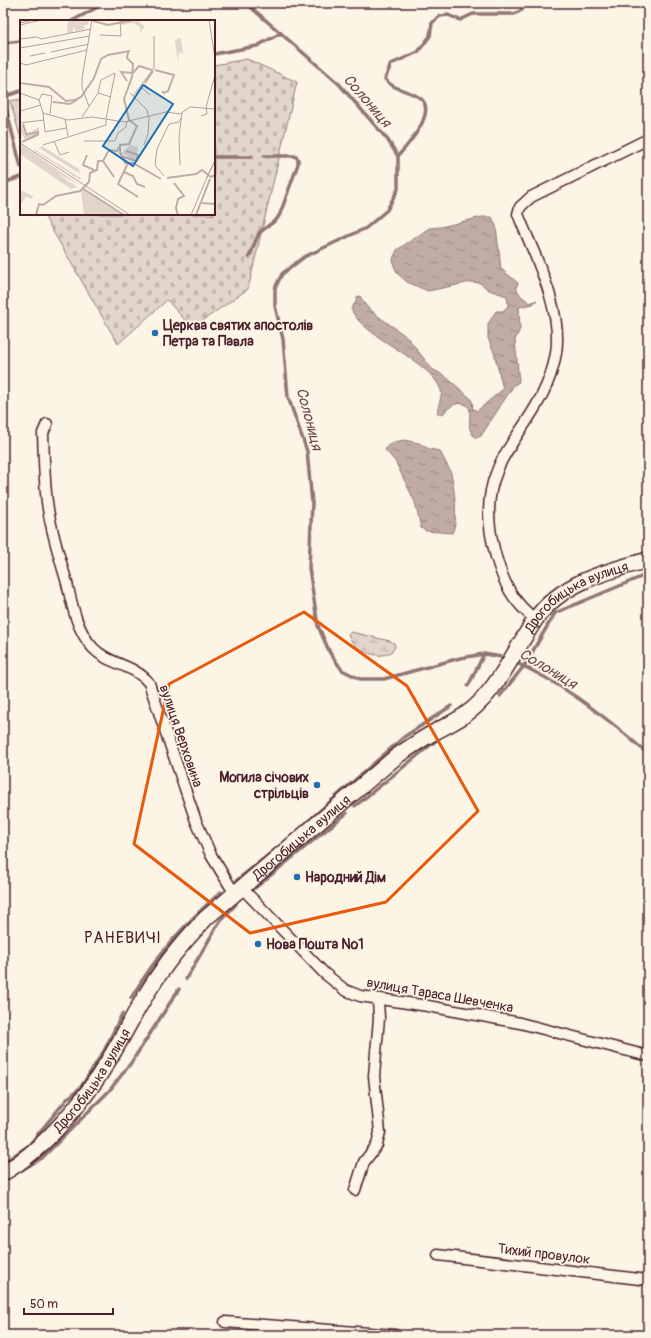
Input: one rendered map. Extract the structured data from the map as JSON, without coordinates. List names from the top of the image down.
{
  "streets": {
    "street": [
      "Дрогобицька вулиця",
      "вулиця Верховина",
      "вулиця Тараса Шевченка",
      "Тихий провулок"
    ]
  },
  "crossings": [
    ["Дрогобицька вулиця", "вулиця Верховина"],
    ["Дрогобицька вулиця", "вулиця Тараса Шевченка"],
    ["вулиця Верховина", "вулиця Тараса Шевченка"]
  ],
  "districts": ["РАНЕВИЧІ"],
  "water": ["Солониця"],
  "places": [
    "Церква святих апостолів Петра та Павла",
    "Могила січових стрільців",
    "Народний Дім",
    "Нова Пошта №1"
  ],
  "scale_bar": "50 m"
}
